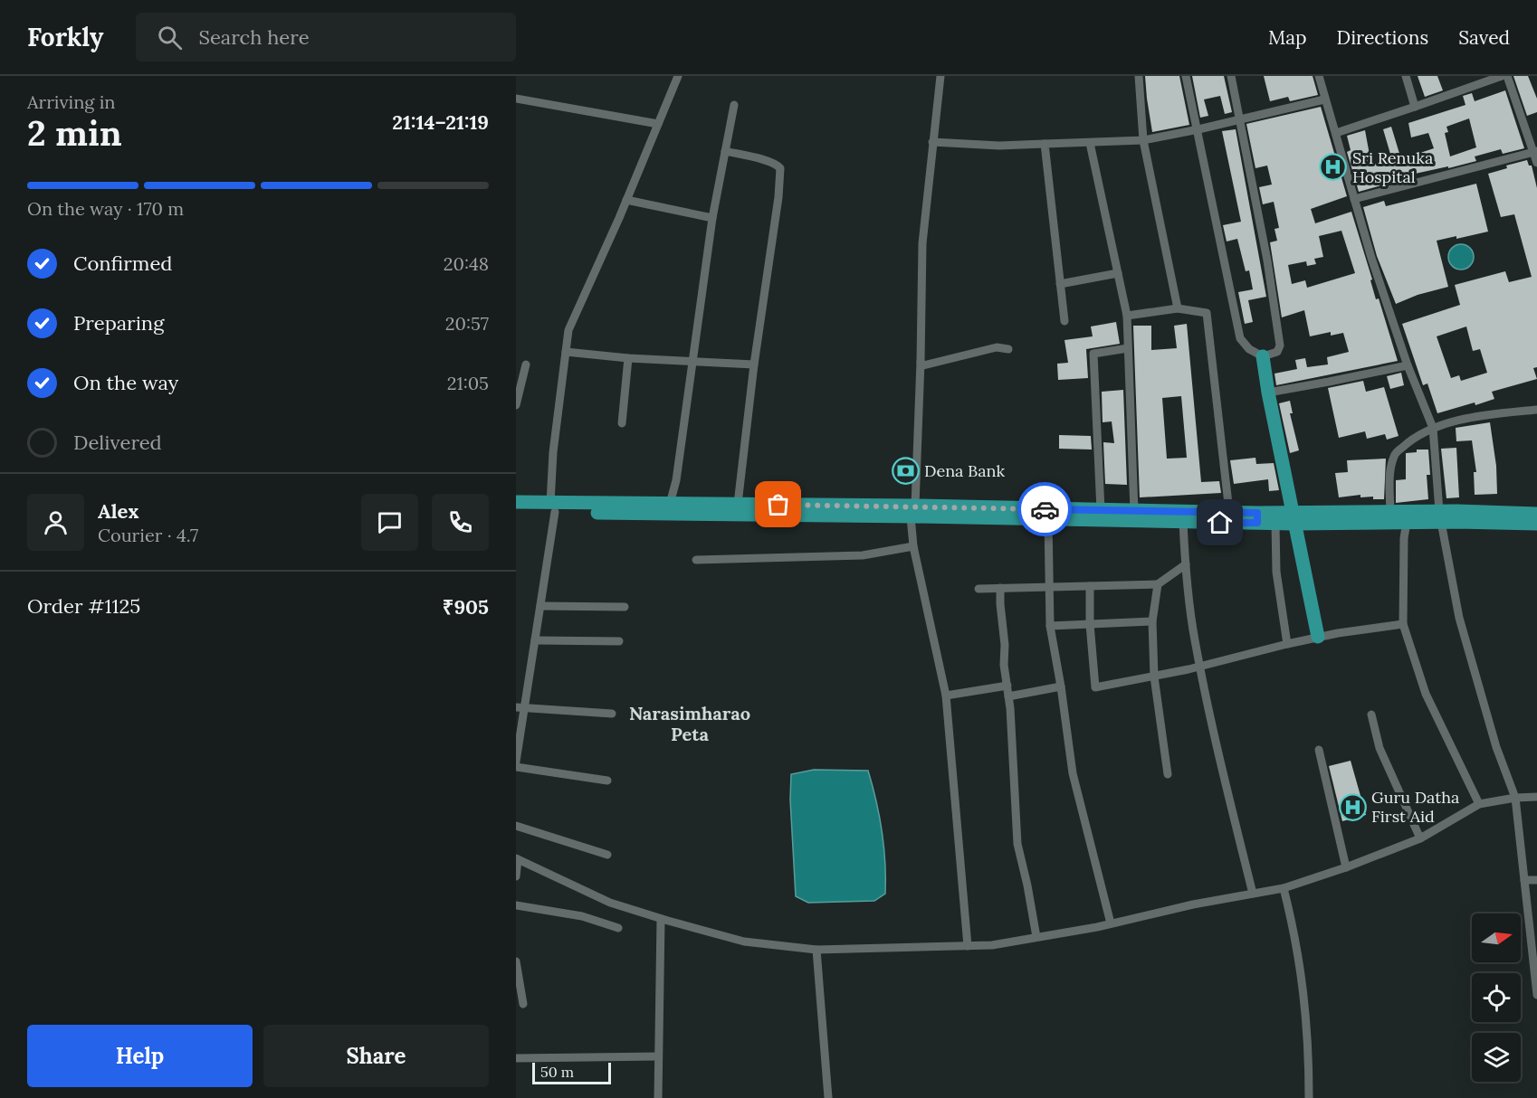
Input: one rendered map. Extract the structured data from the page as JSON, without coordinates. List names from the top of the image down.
{
  "districts": ["Narasimharao Peta"],
  "places": {
    "hospital": ["Sri Renuka Hospital", "Guru Datha First Aid"],
    "bank": ["Dena Bank"]
  },
  "scale_bar": "50 m",
  "north": "right",
  "page": {
    "header": "Forkly",
    "search": "Search here",
    "nav": ["Map", "Directions", "Saved"],
    "heading": ["2 min", "Arriving in", "21:14–21:19"],
    "panel": [
      "Alex",
      "Courier · 4.7",
      "Order #1125",
      "₹905"
    ],
    "bar": "On the way · 170 m",
    "list": [
      ["Confirmed", "20:48"],
      ["Preparing", "20:57"],
      ["On the way", "21:05"],
      "Delivered"
    ],
    "buttons": ["Help", "Share"],
    "scale": "50 m"
  }
}
